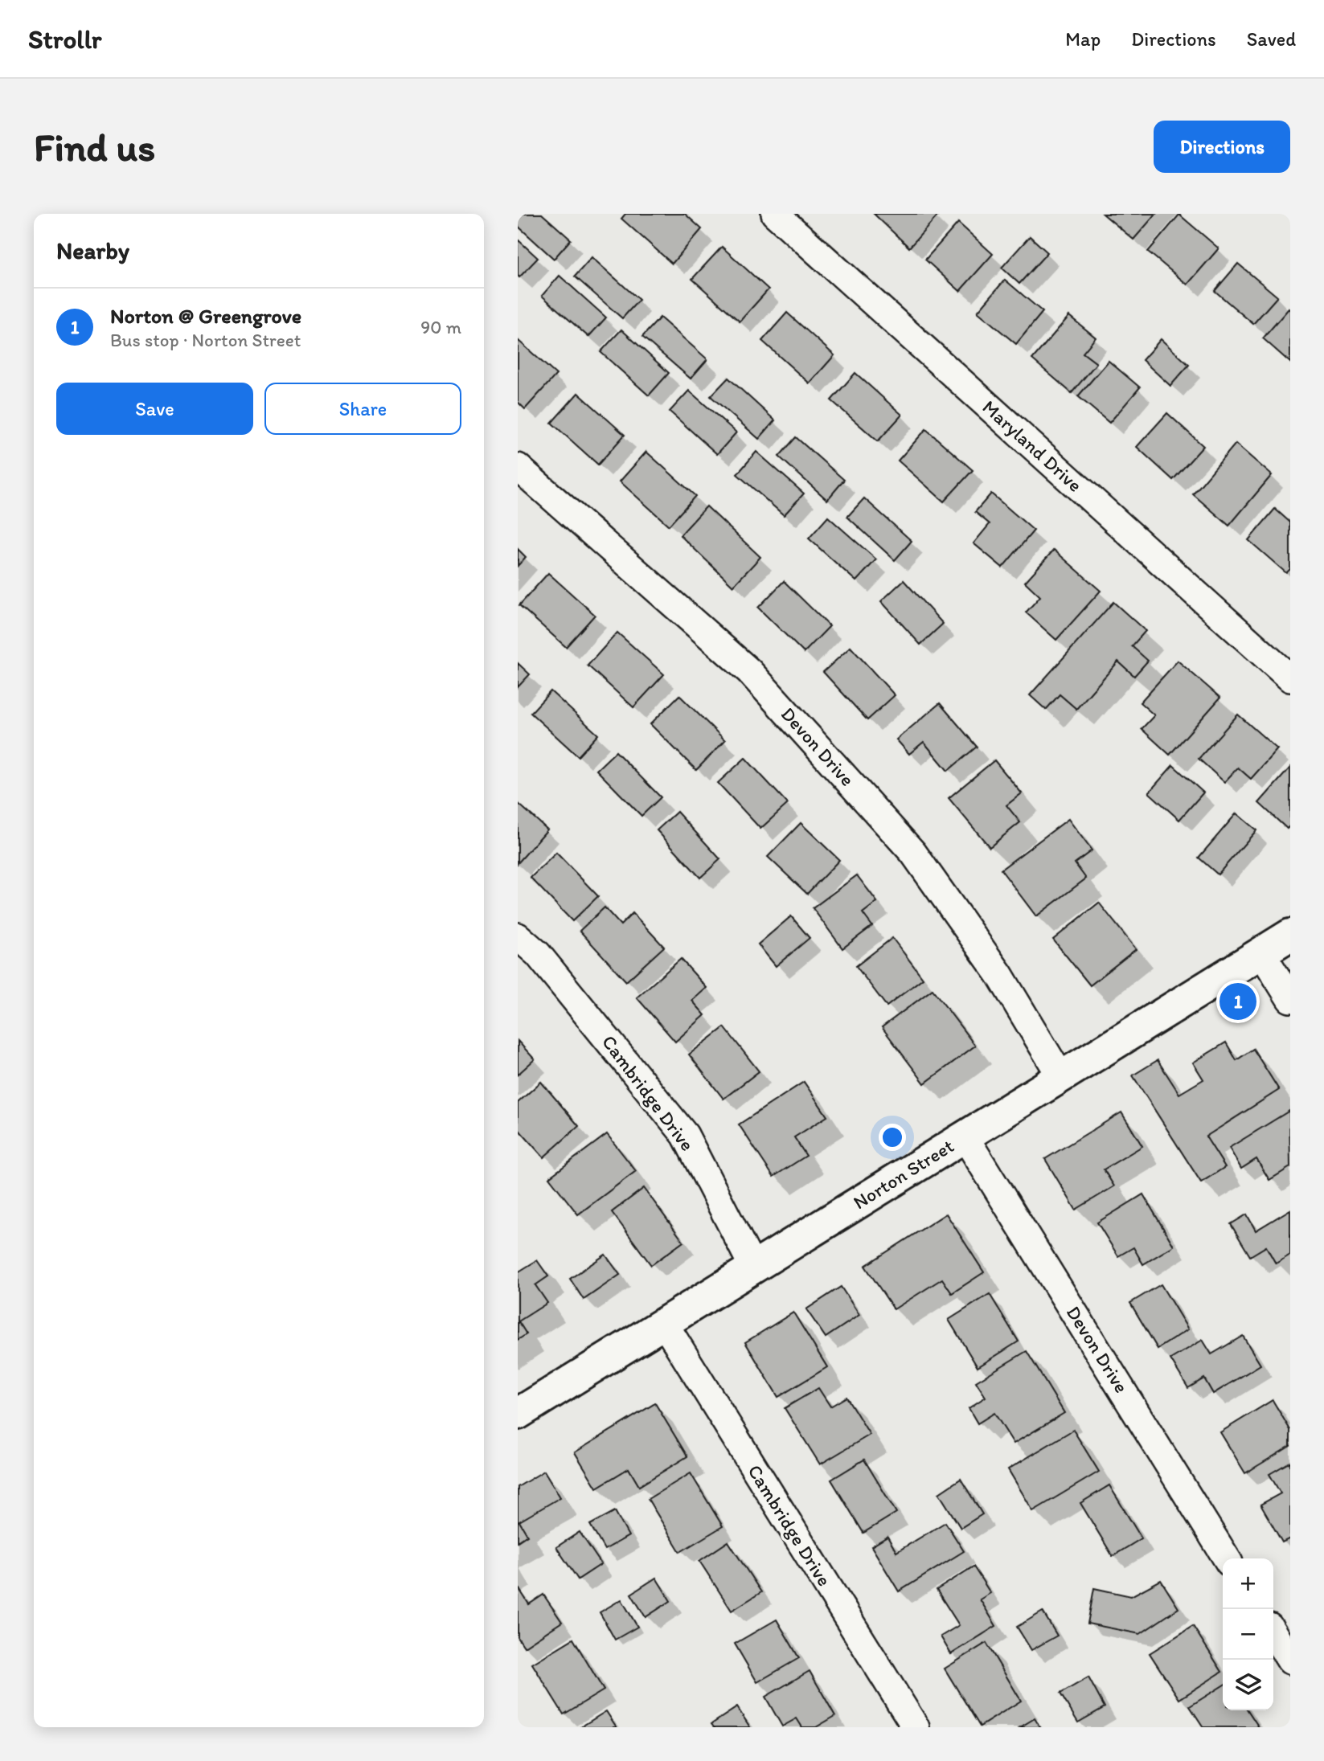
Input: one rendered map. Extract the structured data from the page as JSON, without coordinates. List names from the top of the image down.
{
  "streets": {
    "street": [
      "Maryland Drive",
      "Devon Drive",
      "Cambridge Drive",
      "Norton Street"
    ]
  },
  "crossings": [
    ["Devon Drive", "Norton Street"],
    ["Cambridge Drive", "Norton Street"]
  ],
  "page": {
    "header": "Strollr",
    "nav": ["Map", "Directions", "Saved"],
    "buttons": [
      "Directions",
      ["Save", "Share"]
    ],
    "title": "Find us",
    "heading": "Nearby",
    "list": [
      {
        "mark": "1",
        "name": "Norton @ Greengrove",
        "note": "Bus stop · Norton Street",
        "value": "90 m"
      }
    ],
    "pins": "1",
    "map_buttons": ["+", "−"]
  }
}
